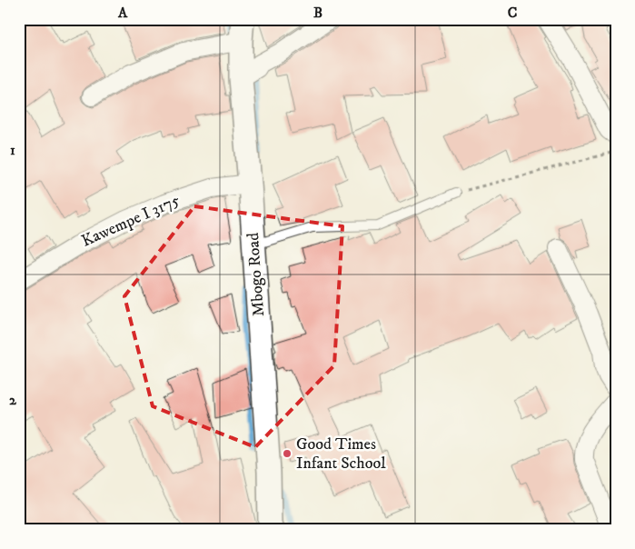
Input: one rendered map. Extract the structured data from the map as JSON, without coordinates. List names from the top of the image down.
{
  "streets": {
    "street": ["Kawempe I 3175", "Mbogo Road"]
  },
  "crossings": [
    ["Kawempe I 3175", "Mbogo Road"]
  ],
  "places": ["Good Times Infant School"],
  "grid": {
    "columns": ["A", "B", "C"],
    "rows": ["1", "2"]
  }
}
